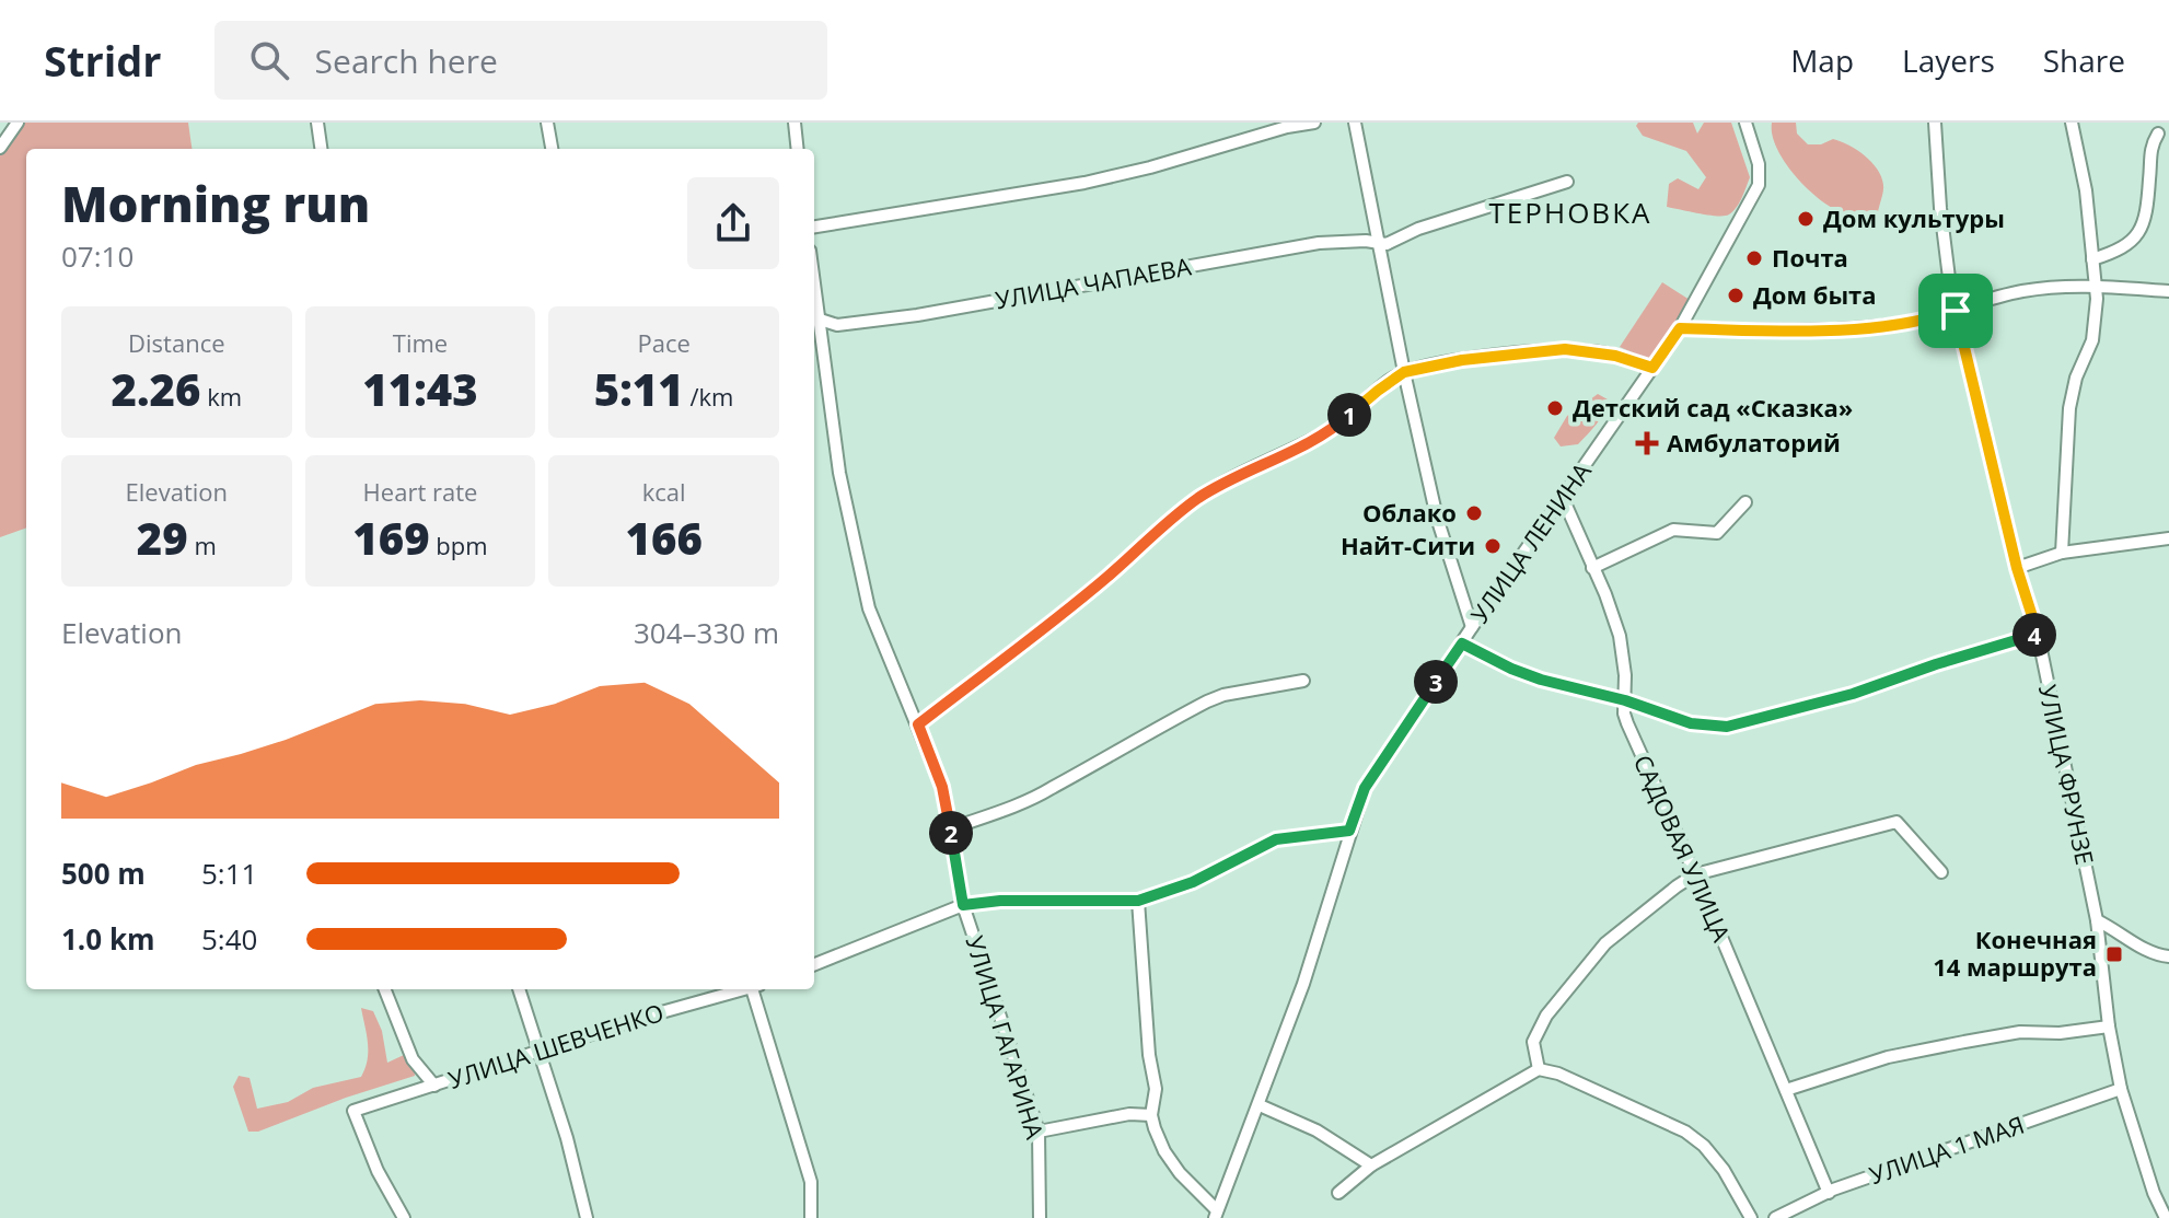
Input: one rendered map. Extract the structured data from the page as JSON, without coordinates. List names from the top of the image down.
{
  "streets": {
    "street": [
      "УЛИЦА ЧАПАЕВА",
      "УЛИЦА ЛЕНИНА",
      "УЛИЦА ФРУНЗЕ",
      "САДОВАЯ УЛИЦА",
      "УЛИЦА ГАГАРИНА",
      "УЛИЦА ШЕВЧЕНКО",
      "УЛИЦА 1 МАЯ"
    ]
  },
  "crossings": [
    ["УЛИЦА ЧАПАЕВА", "УЛИЦА ГАГАРИНА"],
    ["УЛИЦА ЛЕНИНА", "САДОВАЯ УЛИЦА"],
    ["УЛИЦА ФРУНЗЕ", "УЛИЦА 1 МАЯ"],
    ["САДОВАЯ УЛИЦА", "УЛИЦА 1 МАЯ"]
  ],
  "districts": ["ТЕРНОВКА"],
  "places": {
    "other": [
      "Дом культуры",
      "Почта",
      "Дом быта",
      "Детский сад «Сказка»",
      "Облако",
      "Найт-Сити"
    ],
    "health": ["Амбулаторий"],
    "transit": ["Конечная 14 маршрута"]
  },
  "page": {
    "header": "Stridr",
    "search": "Search here",
    "nav": ["Map", "Layers", "Share"],
    "heading": ["Morning run", "07:10"],
    "stats": [
      ["Distance", "2.26 km"],
      ["Time", "11:43"],
      ["Pace", "5:11 /km"],
      ["Elevation", "29 m"],
      ["Heart rate", "169 bpm"],
      ["kcal", "166"]
    ],
    "pins": [
      "1",
      "4",
      "3",
      "2"
    ],
    "chart": ["Elevation", "304–330 m"],
    "list": [
      {
        "name": "500 m",
        "note": "5:11"
      },
      {
        "name": "1.0 km",
        "note": "5:40"
      }
    ]
  }
}
